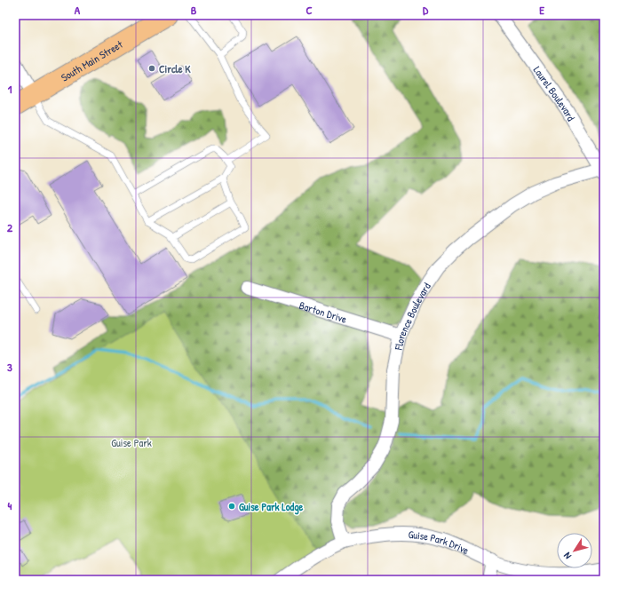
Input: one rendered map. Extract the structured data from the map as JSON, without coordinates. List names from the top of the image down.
{
  "streets": {
    "main road": ["South Main Street"],
    "street": [
      "Laurel Boulevard",
      "Barton Drive",
      "Florence Boulevard",
      "Guise Park Drive"
    ]
  },
  "crossings": [
    ["Laurel Boulevard", "Florence Boulevard"],
    ["Barton Drive", "Florence Boulevard"],
    ["Florence Boulevard", "Guise Park Drive"]
  ],
  "parks": ["Guise Park"],
  "places": ["Circle K", "Guise Park Lodge"],
  "north": "bottom left",
  "grid": {
    "columns": [
      "A",
      "B",
      "C",
      "D",
      "E"
    ],
    "rows": [
      "1",
      "2",
      "3",
      "4"
    ]
  }
}
